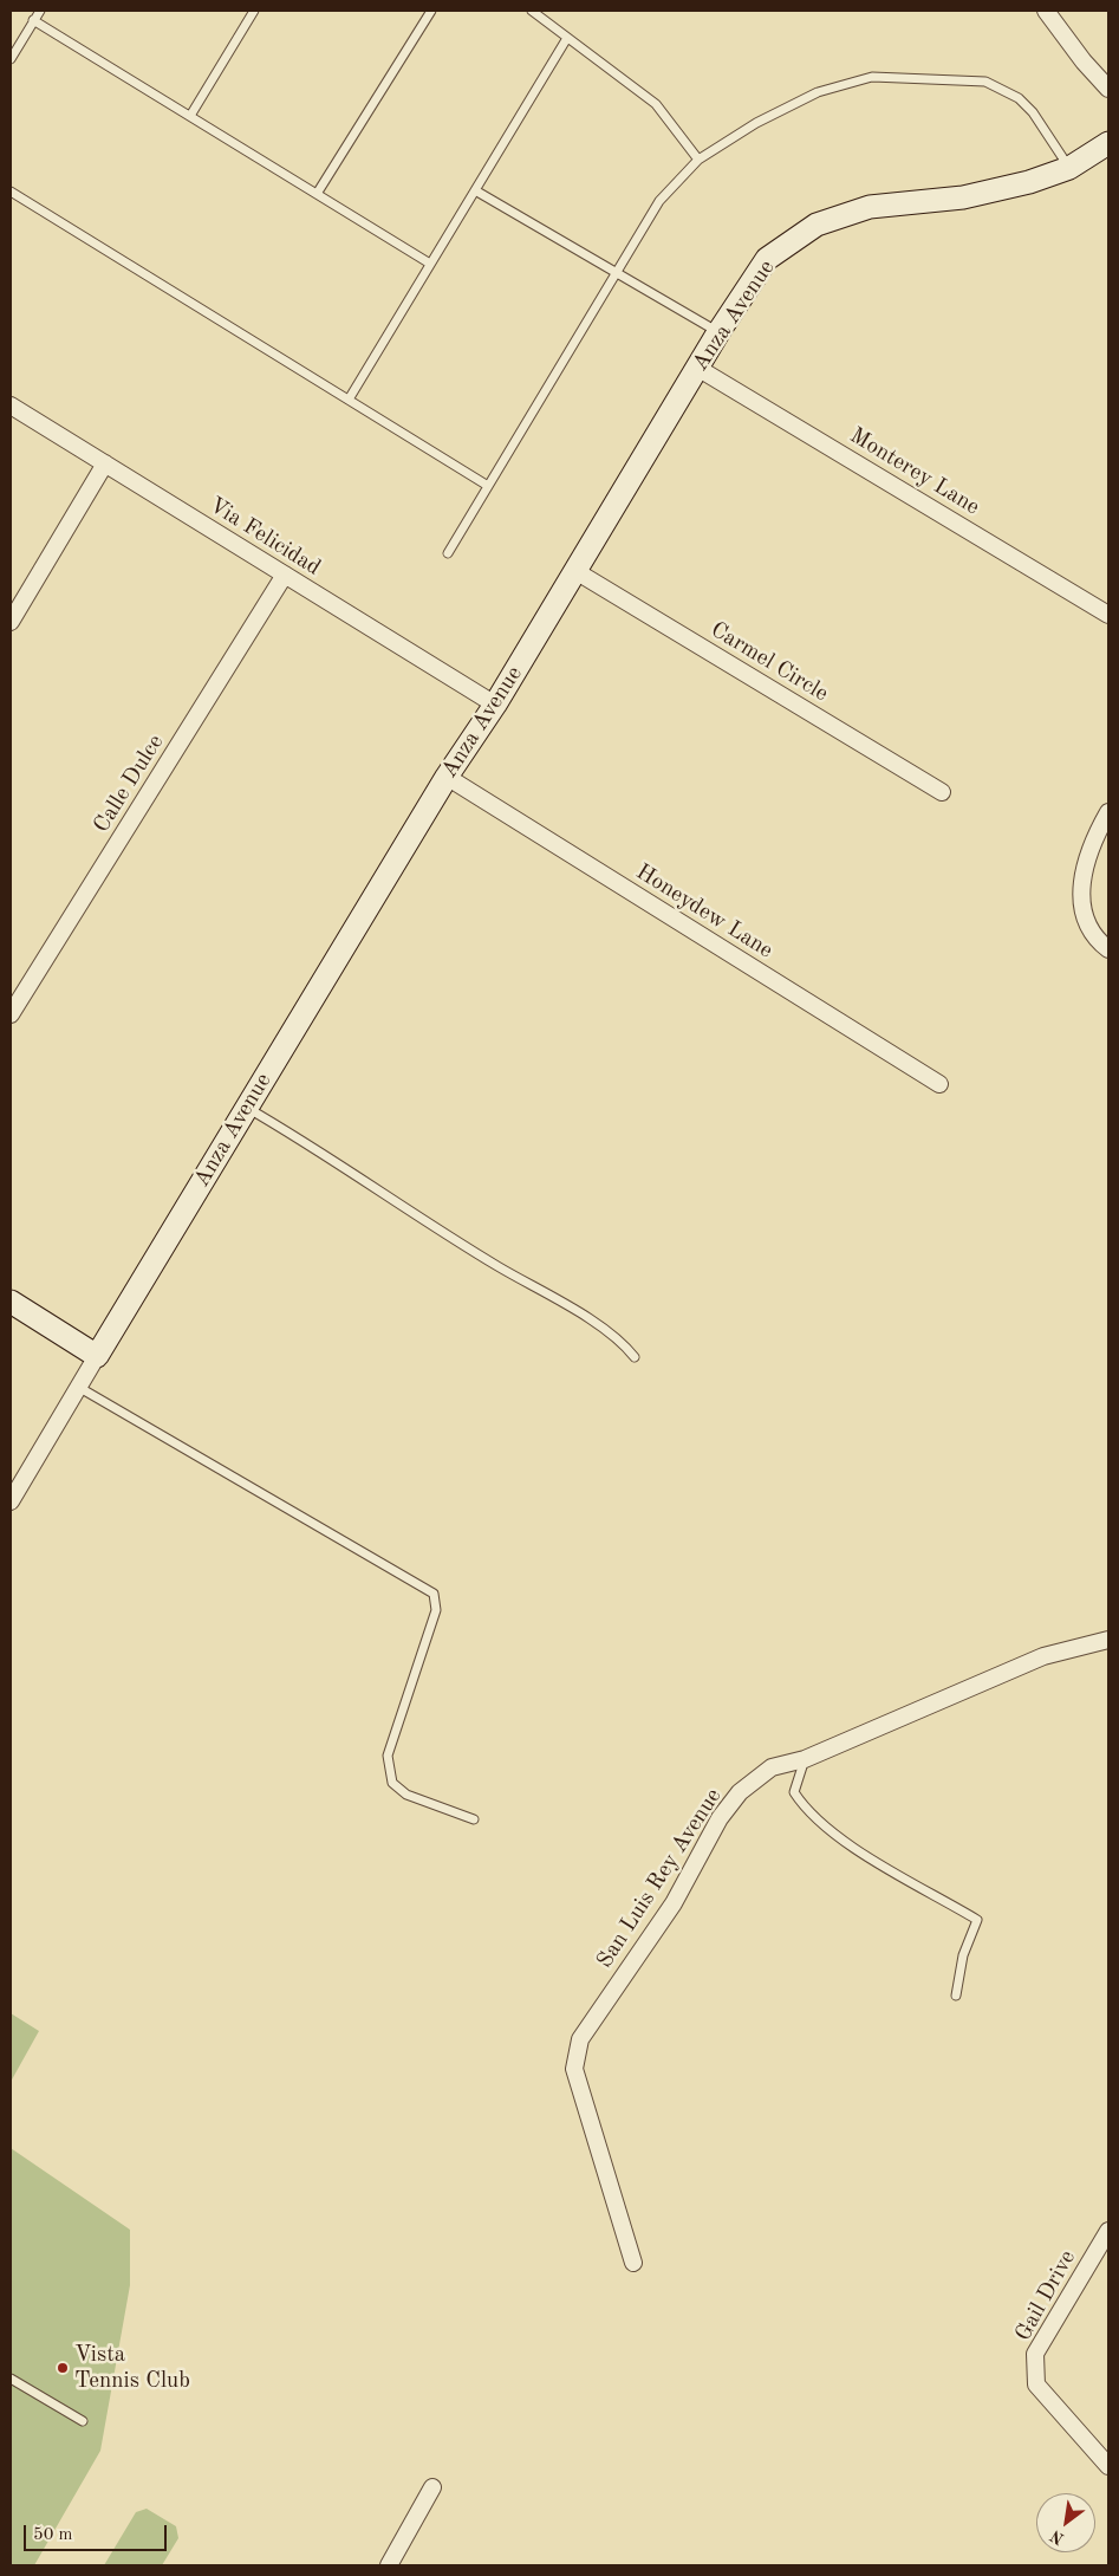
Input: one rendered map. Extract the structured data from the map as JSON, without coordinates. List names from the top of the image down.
{
  "streets": {
    "street": [
      "Anza Avenue",
      "Monterey Lane",
      "Via Felicidad",
      "Carmel Circle",
      "Calle Dulce",
      "Honeydew Lane",
      "San Luis Rey Avenue",
      "Gail Drive"
    ]
  },
  "crossings": [
    ["Anza Avenue", "Monterey Lane"],
    ["Anza Avenue", "Via Felicidad"],
    ["Anza Avenue", "Carmel Circle"],
    ["Anza Avenue", "Honeydew Lane"],
    ["Via Felicidad", "Calle Dulce"]
  ],
  "places": ["Vista Tennis Club"],
  "scale_bar": "50 m",
  "north": "bottom left"
}
